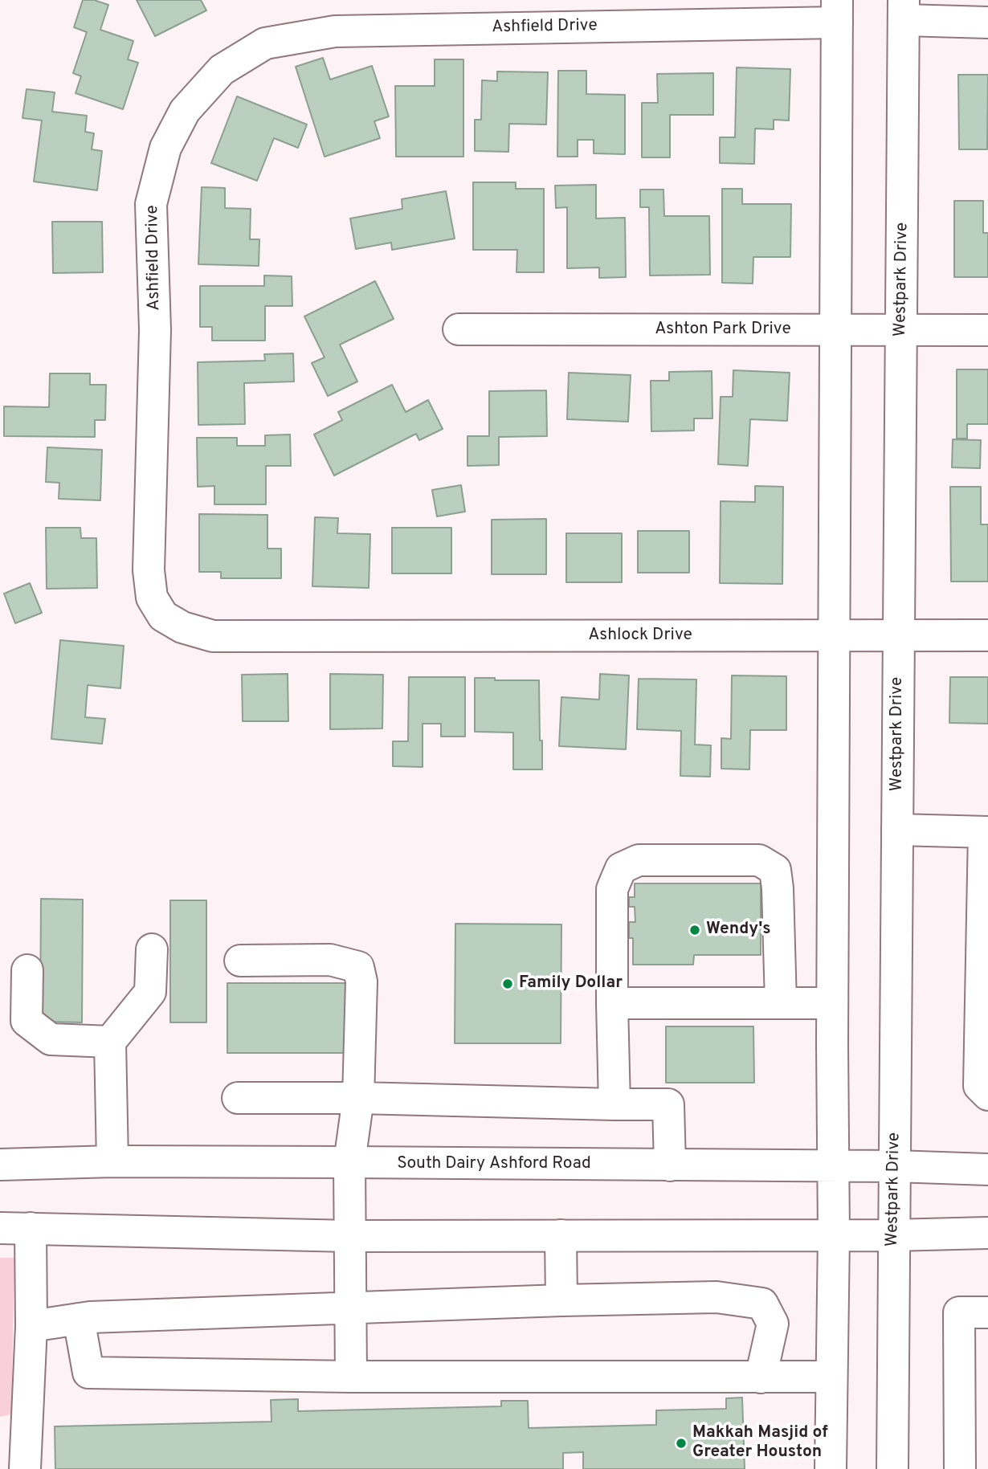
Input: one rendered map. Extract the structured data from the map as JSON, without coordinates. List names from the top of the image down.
{
  "streets": {
    "main road": [
      "Ashfield Drive",
      "Westpark Drive",
      "Ashton Park Drive",
      "Ashlock Drive",
      "South Dairy Ashford Road"
    ]
  },
  "crossings": [
    ["Ashfield Drive", "Ashlock Drive"],
    ["Westpark Drive", "Ashton Park Drive"],
    ["Westpark Drive", "Ashlock Drive"],
    ["Westpark Drive", "South Dairy Ashford Road"]
  ],
  "places": ["Wendy's", "Family Dollar", "Makkah Masjid of Greater Houston"]
}
